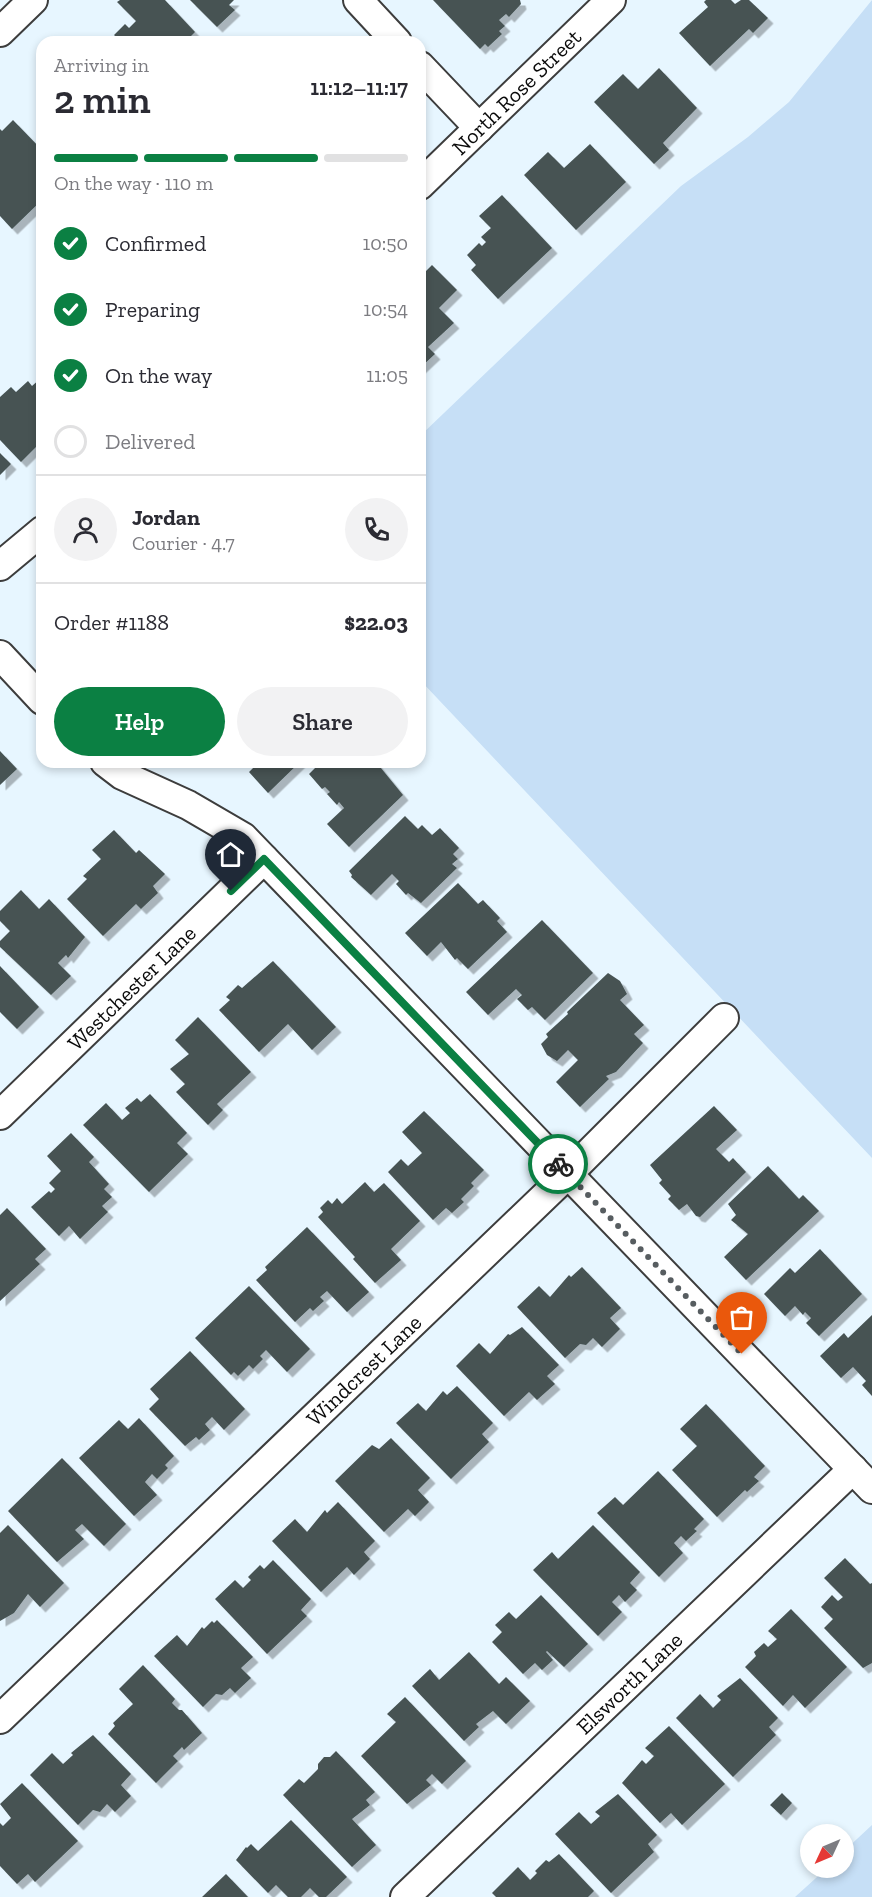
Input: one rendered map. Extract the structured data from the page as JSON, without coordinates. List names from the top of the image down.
{
  "streets": {
    "street": [
      "North Rose Street",
      "Westchester Lane",
      "Windcrest Lane",
      "Elsworth Lane"
    ]
  },
  "north": "bottom left",
  "page": {
    "heading": ["2 min", "Arriving in", "11:12–11:17"],
    "panel": [
      "Jordan",
      "Courier · 4.7",
      "Order #1188",
      "$22.03"
    ],
    "bar": "On the way · 110 m",
    "list": [
      ["Confirmed", "10:50"],
      ["Preparing", "10:54"],
      ["On the way", "11:05"],
      "Delivered"
    ],
    "buttons": ["Help", "Share"]
  }
}
